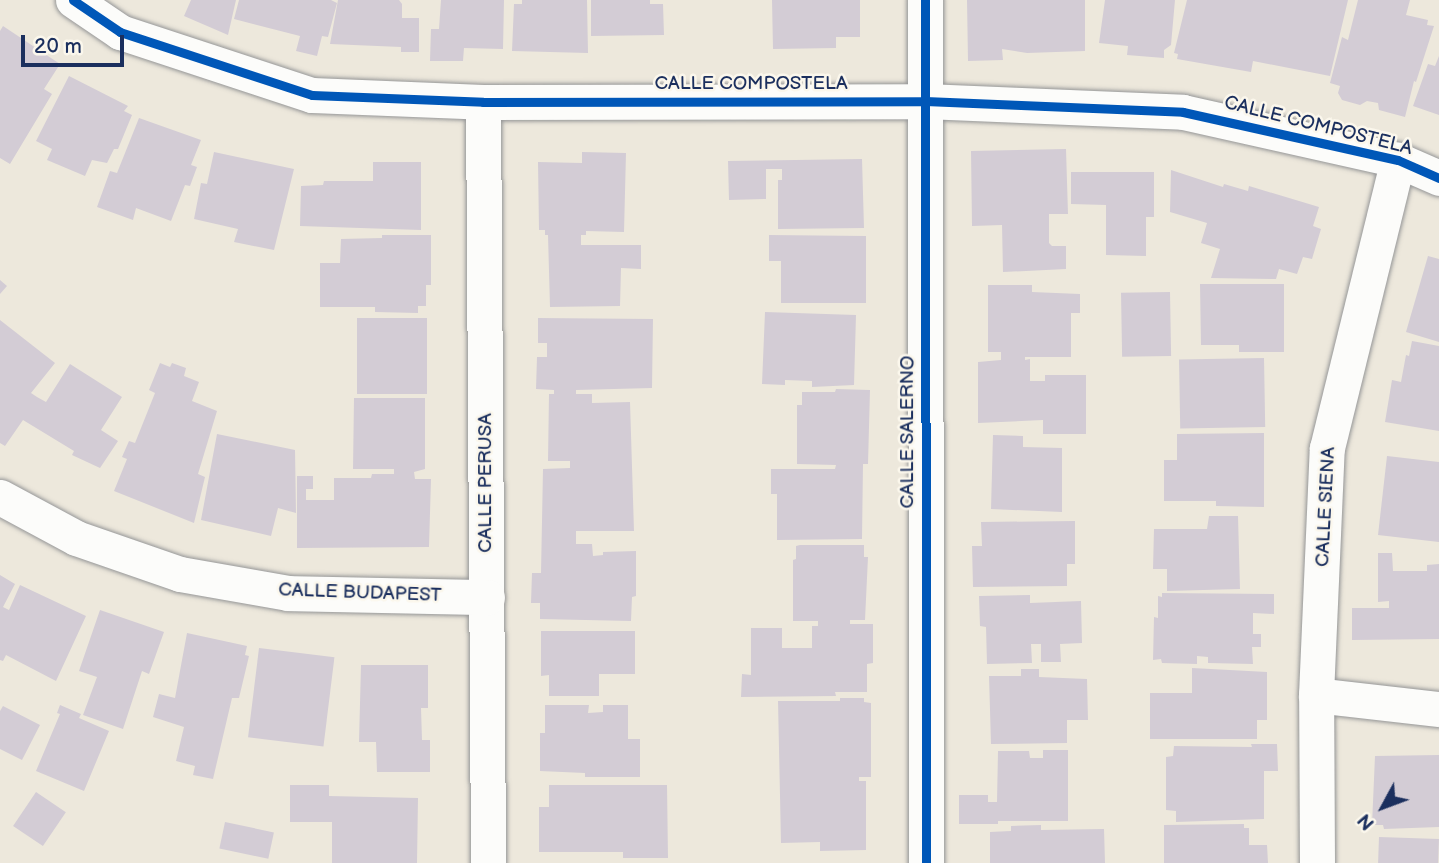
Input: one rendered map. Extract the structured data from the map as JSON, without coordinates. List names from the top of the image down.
{
  "streets": {
    "street": [
      "CALLE COMPOSTELA",
      "CALLE SALERNO",
      "CALLE PERUSA",
      "CALLE SIENA",
      "CALLE BUDAPEST"
    ]
  },
  "crossings": [
    ["CALLE COMPOSTELA", "CALLE SALERNO"],
    ["CALLE COMPOSTELA", "CALLE PERUSA"],
    ["CALLE COMPOSTELA", "CALLE SIENA"],
    ["CALLE PERUSA", "CALLE BUDAPEST"]
  ],
  "scale_bar": "20 m",
  "north": "bottom left"
}
